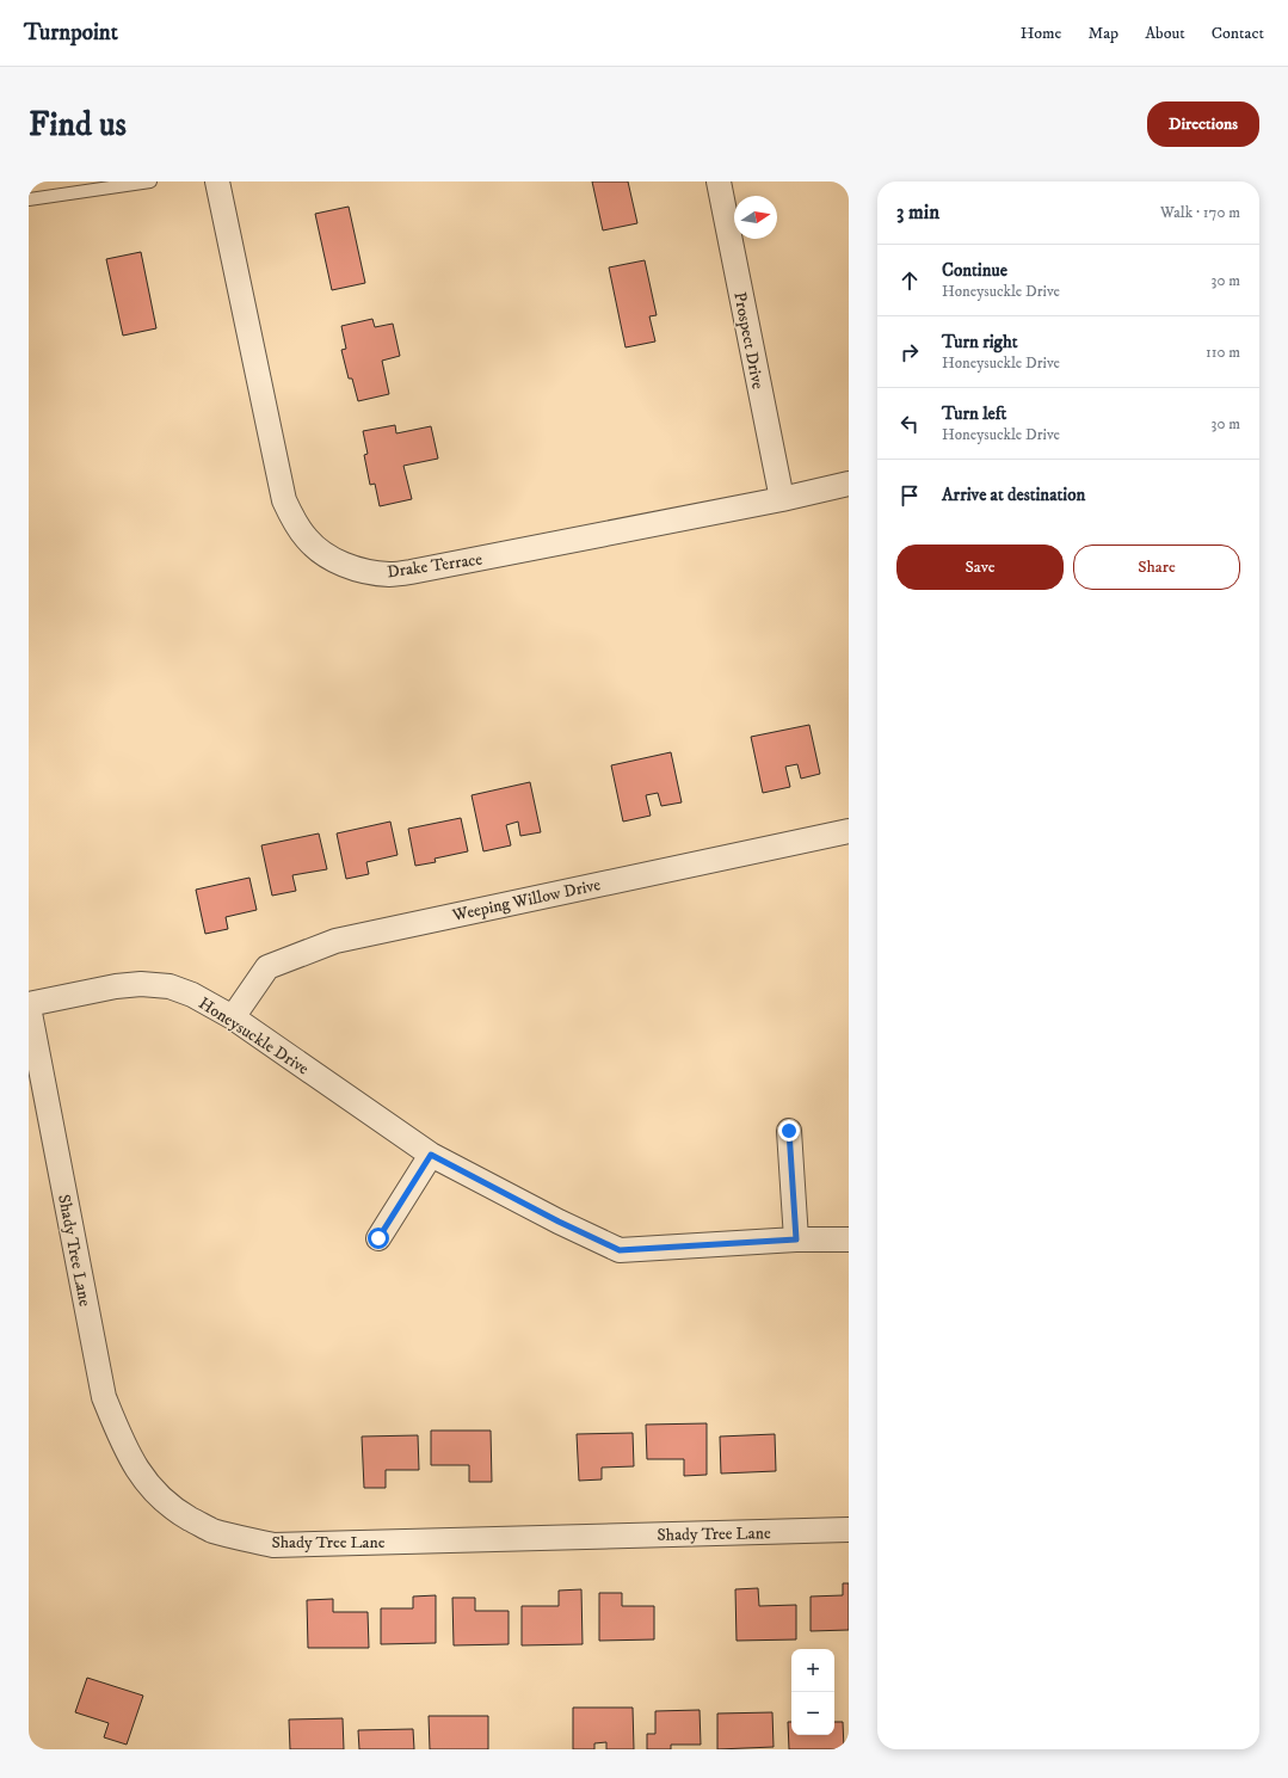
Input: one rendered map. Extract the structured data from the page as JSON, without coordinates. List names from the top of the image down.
{
  "streets": {
    "street": [
      "Prospect Drive",
      "Drake Terrace",
      "Weeping Willow Drive",
      "Honeysuckle Drive",
      "Shady Tree Lane"
    ]
  },
  "crossings": [
    ["Prospect Drive", "Drake Terrace"],
    ["Weeping Willow Drive", "Honeysuckle Drive"],
    ["Honeysuckle Drive", "Shady Tree Lane"]
  ],
  "north": "right",
  "page": {
    "header": "Turnpoint",
    "nav": [
      "Home",
      "Map",
      "About",
      "Contact"
    ],
    "buttons": [
      "Directions",
      ["Save", "Share"]
    ],
    "title": "Find us",
    "heading": ["3 min", "Walk · 170 m"],
    "list": [
      ["Continue", "Honeysuckle Drive", "30 m"],
      ["Turn right", "Honeysuckle Drive", "110 m"],
      ["Turn left", "Honeysuckle Drive", "30 m"],
      "Arrive at destination"
    ],
    "map_buttons": ["+", "−"]
  }
}
